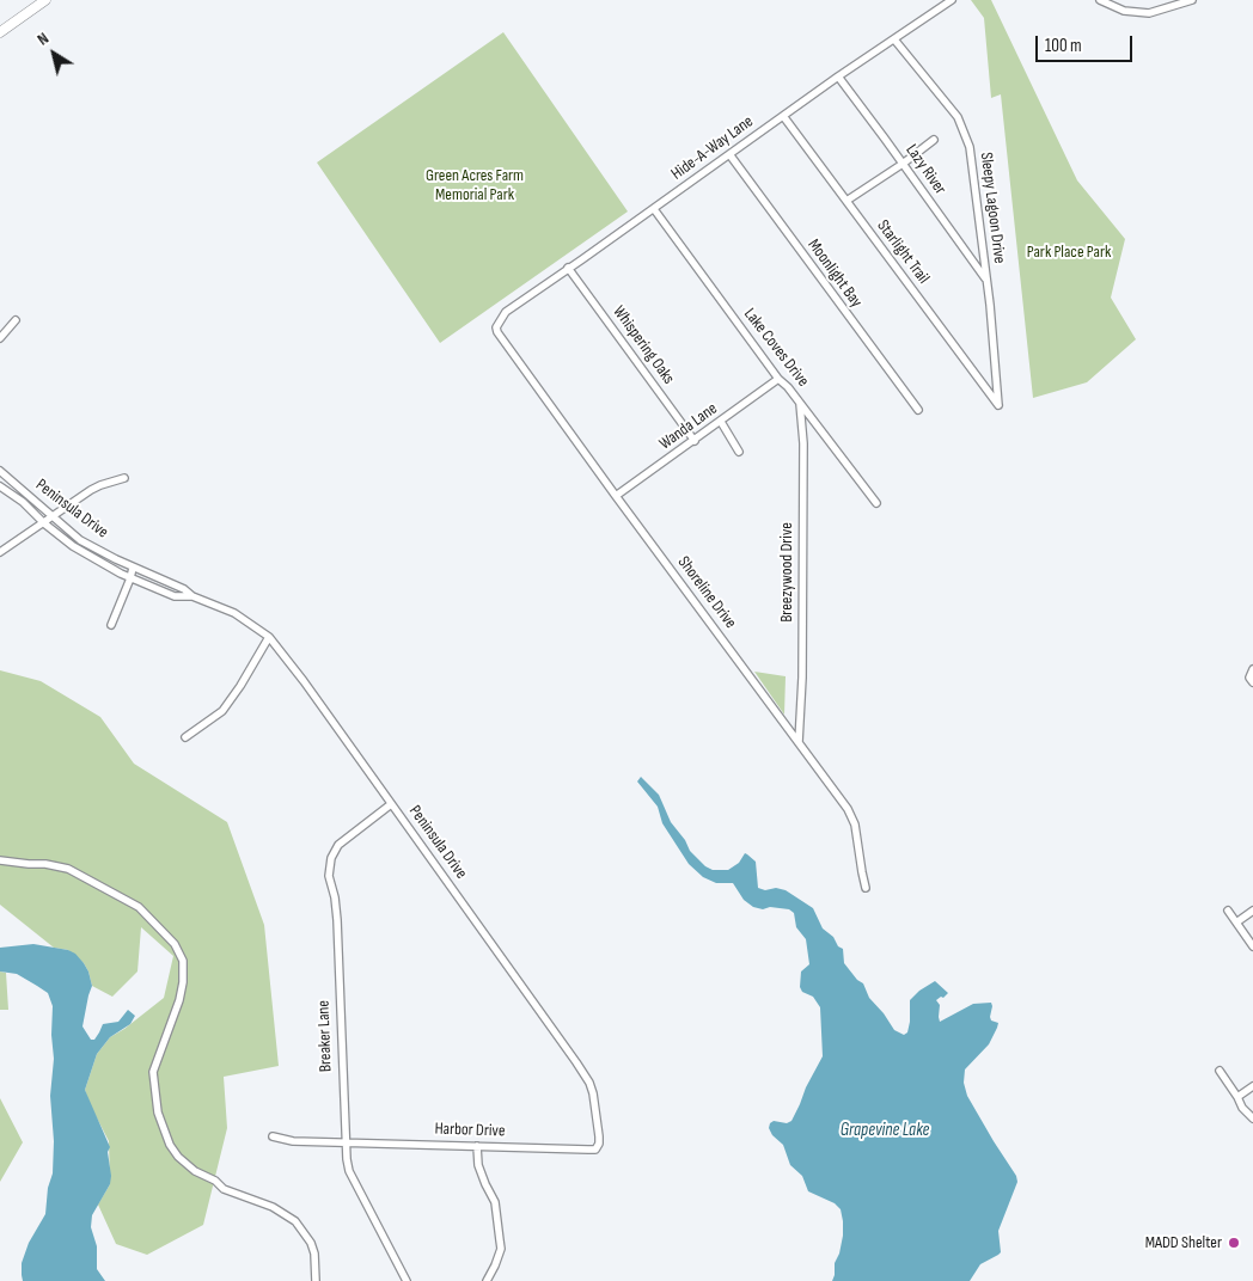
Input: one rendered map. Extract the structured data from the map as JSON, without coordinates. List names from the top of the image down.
{
  "streets": {
    "street": [
      "Hide-A-Way Lane",
      "Lazy River",
      "Sleepy Lagoon Drive",
      "Starlight Trail",
      "Moonlight Bay",
      "Whispering Oaks",
      "Lake Coves Drive",
      "Wanda Lane",
      "Peninsula Drive",
      "Breezywood Drive",
      "Shoreline Drive",
      "Breaker Lane",
      "Harbor Drive"
    ]
  },
  "crossings": [
    ["Hide-A-Way Lane", "Lazy River"],
    ["Hide-A-Way Lane", "Sleepy Lagoon Drive"],
    ["Hide-A-Way Lane", "Starlight Trail"],
    ["Hide-A-Way Lane", "Moonlight Bay"],
    ["Hide-A-Way Lane", "Whispering Oaks"],
    ["Hide-A-Way Lane", "Lake Coves Drive"],
    ["Hide-A-Way Lane", "Shoreline Drive"],
    ["Lazy River", "Sleepy Lagoon Drive"],
    ["Sleepy Lagoon Drive", "Starlight Trail"],
    ["Whispering Oaks", "Wanda Lane"],
    ["Lake Coves Drive", "Wanda Lane"],
    ["Lake Coves Drive", "Breezywood Drive"],
    ["Wanda Lane", "Shoreline Drive"],
    ["Peninsula Drive", "Breaker Lane"],
    ["Peninsula Drive", "Harbor Drive"],
    ["Breezywood Drive", "Shoreline Drive"],
    ["Breaker Lane", "Harbor Drive"]
  ],
  "water": ["Grapevine Lake"],
  "parks": ["Green Acres Farm Memorial Park", "Park Place Park"],
  "places": ["MADD Shelter"],
  "scale_bar": "100 m",
  "north": "top left"
}
